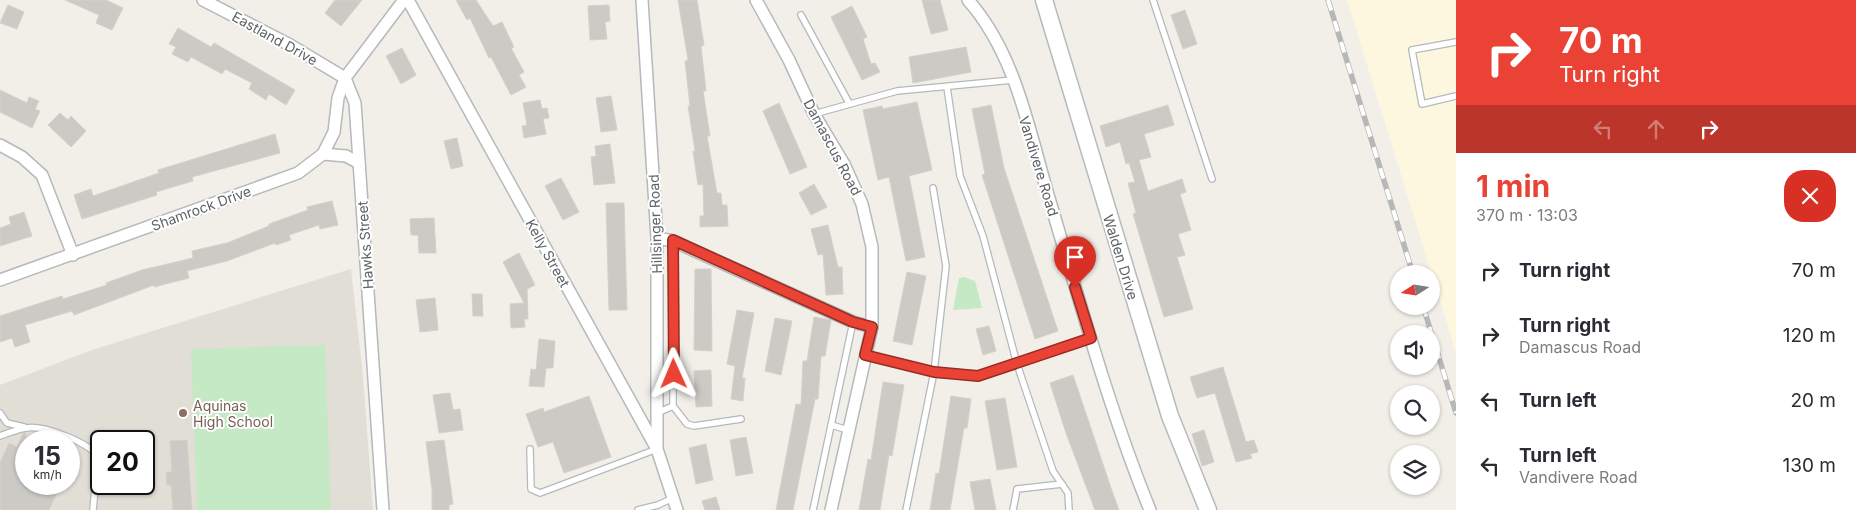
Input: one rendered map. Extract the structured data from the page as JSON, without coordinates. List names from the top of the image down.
{
  "streets": {
    "street": [
      "Eastland Drive",
      "Damascus Road",
      "Vandivere Road",
      "Shamrock Drive",
      "Hillsinger Road",
      "Hawks Street",
      "Kelly Street",
      "Walden Drive"
    ]
  },
  "crossings": [
    ["Eastland Drive", "Shamrock Drive"],
    ["Eastland Drive", "Hawks Street"],
    ["Shamrock Drive", "Hawks Street"],
    ["Hillsinger Road", "Kelly Street"]
  ],
  "places": ["Aquinas High School"],
  "north": "left",
  "page": {
    "turn": ["70 m", "Turn right"],
    "heading": ["1 min", "370 m · 13:03"],
    "list": [
      {
        "name": "Turn right",
        "value": "70 m"
      },
      {
        "name": "Turn right",
        "note": "Damascus Road",
        "value": "120 m"
      },
      {
        "name": "Turn left",
        "value": "20 m"
      },
      {
        "name": "Turn left",
        "note": "Vandivere Road",
        "value": "130 m"
      }
    ],
    "speed": "15 km/h",
    "limit": "20"
  }
}
